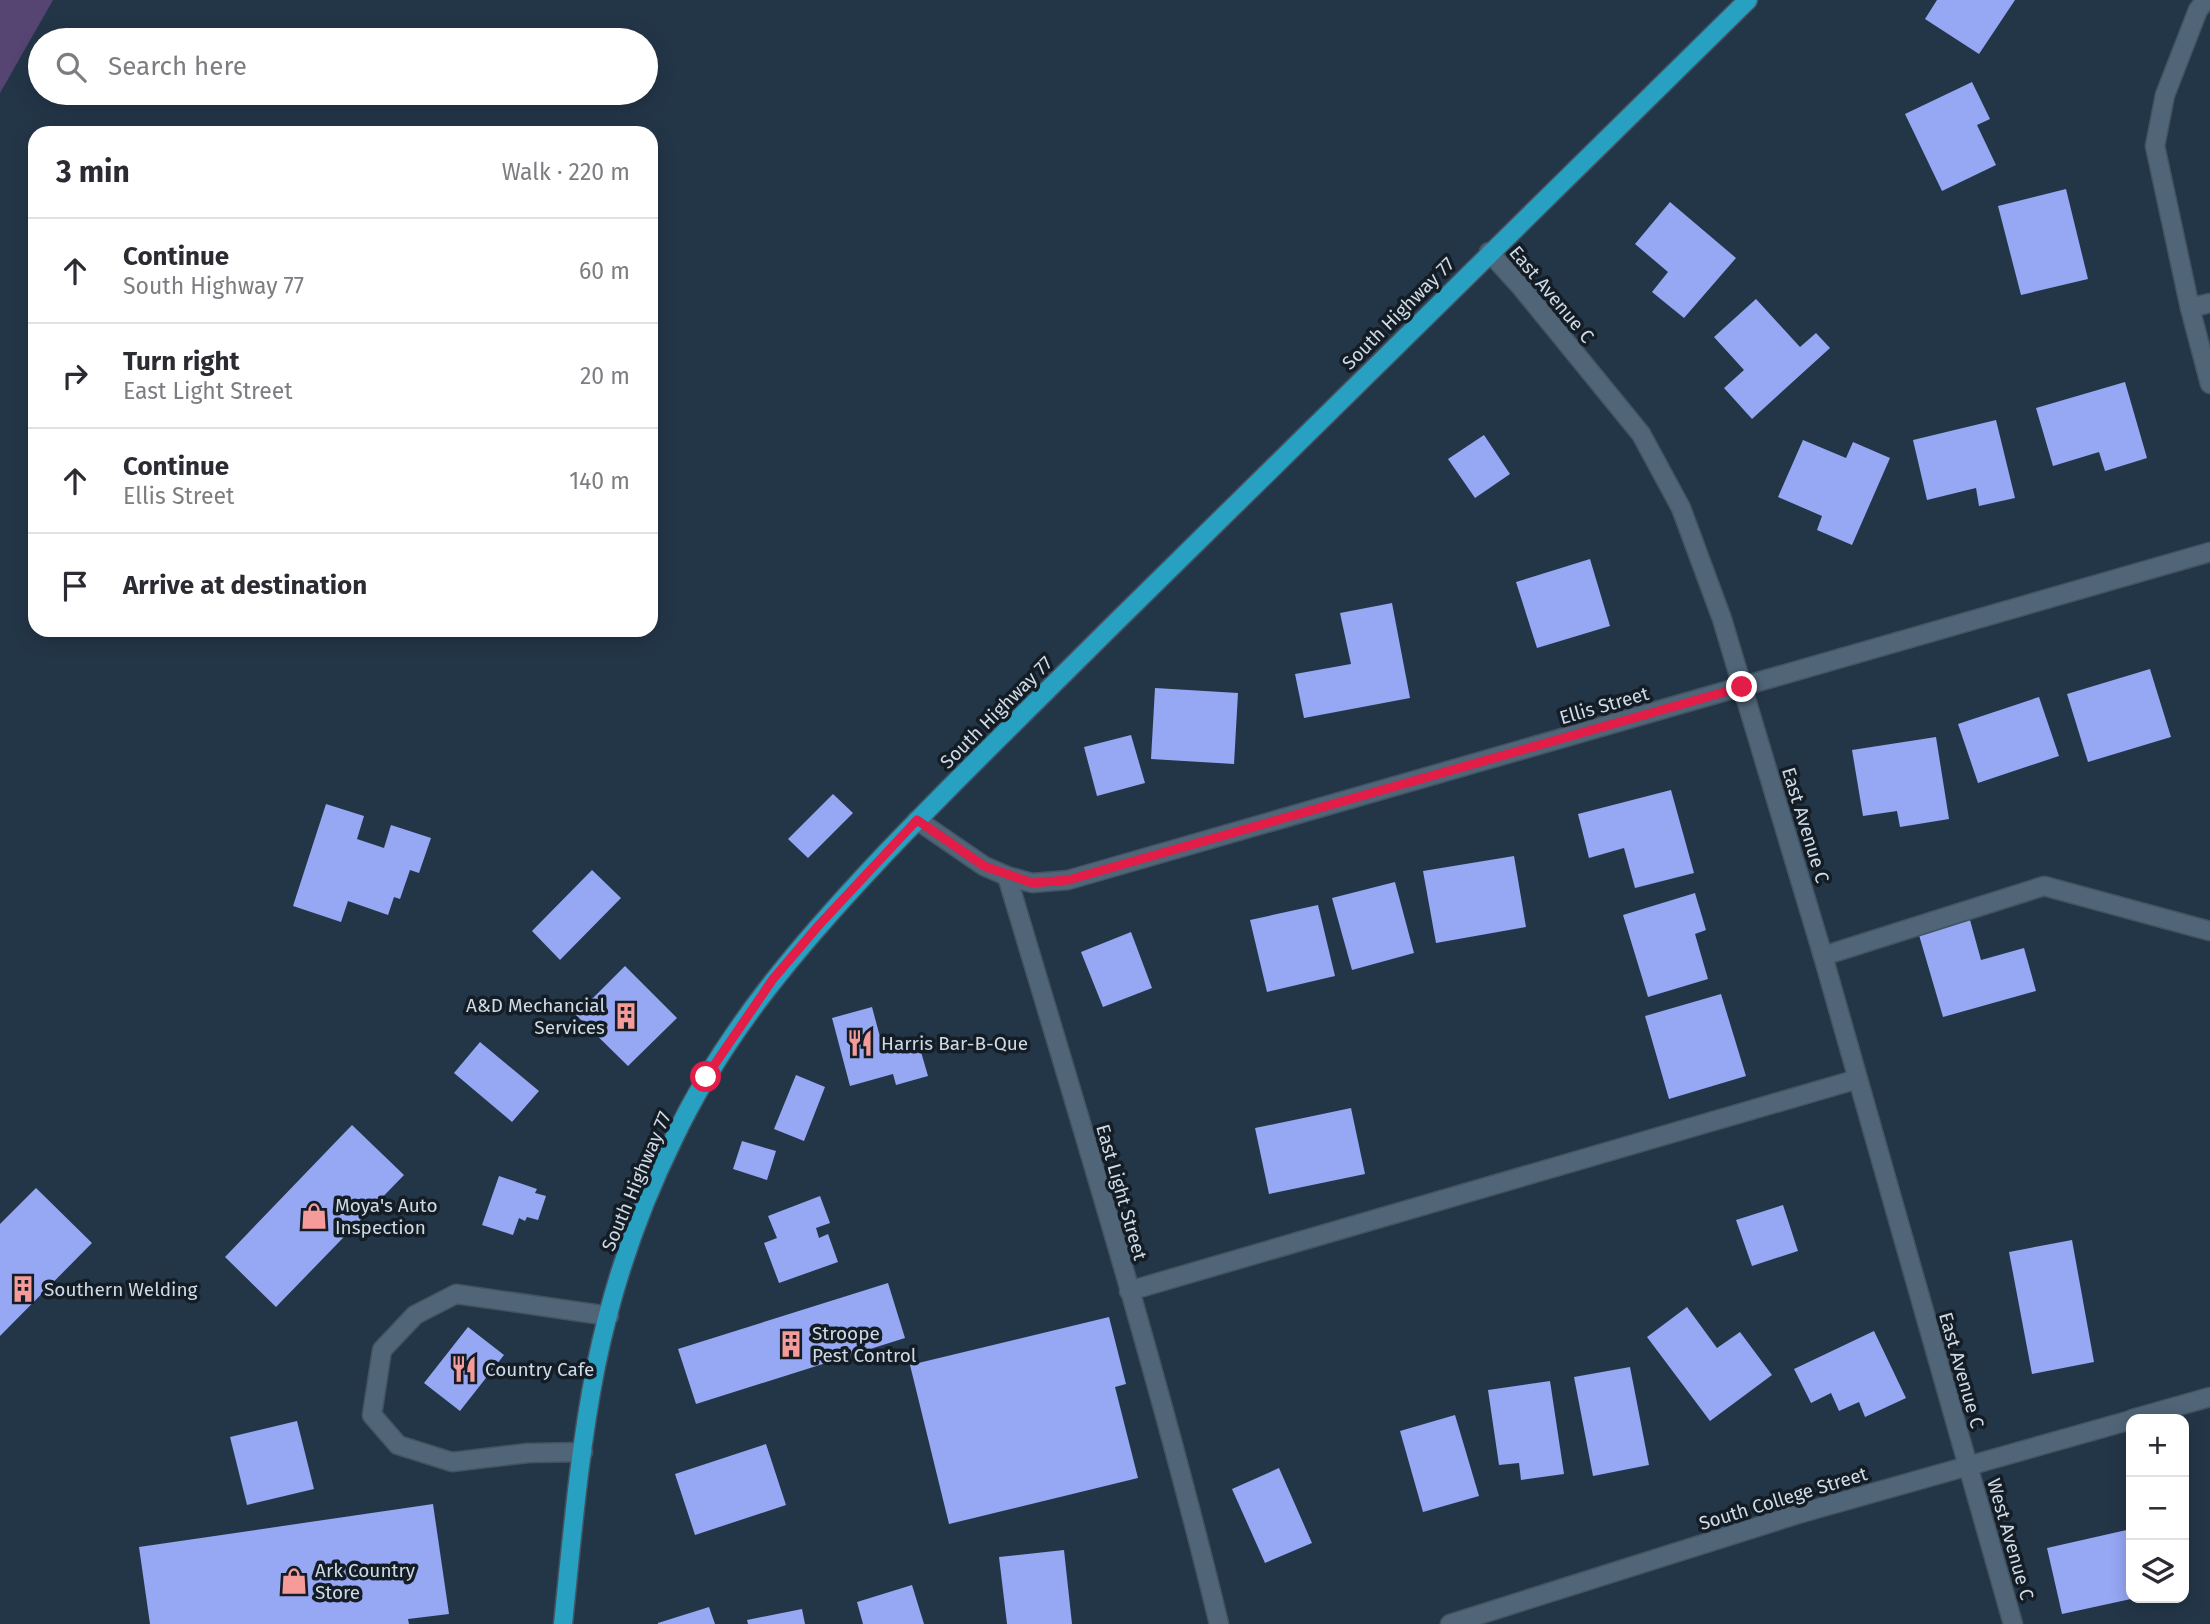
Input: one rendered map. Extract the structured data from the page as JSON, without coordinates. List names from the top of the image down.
{
  "streets": {
    "main road": ["South Highway 77"],
    "street": [
      "East Avenue C",
      "Ellis Street",
      "East Light Street",
      "South College Street",
      "West Avenue C"
    ]
  },
  "crossings": [
    ["East Avenue C", "South Highway 77"],
    ["East Avenue C", "Ellis Street"],
    ["East Avenue C", "South College Street"],
    ["East Avenue C", "West Avenue C"],
    ["Ellis Street", "East Light Street"],
    ["South College Street", "West Avenue C"]
  ],
  "places": {
    "building": ["A&D Mechancial Services", "Southern Welding", "Stroope Pest Control"],
    "restaurant": ["Harris Bar-B-Que", "Country Cafe"],
    "shop": ["Moya's Auto Inspection", "Ark Country Store"]
  },
  "page": {
    "search": "Search here",
    "heading": ["3 min", "Walk · 220 m"],
    "list": [
      ["Continue", "South Highway 77", "60 m"],
      ["Turn right", "East Light Street", "20 m"],
      ["Continue", "Ellis Street", "140 m"],
      "Arrive at destination"
    ],
    "map_buttons": ["+", "−"]
  }
}
